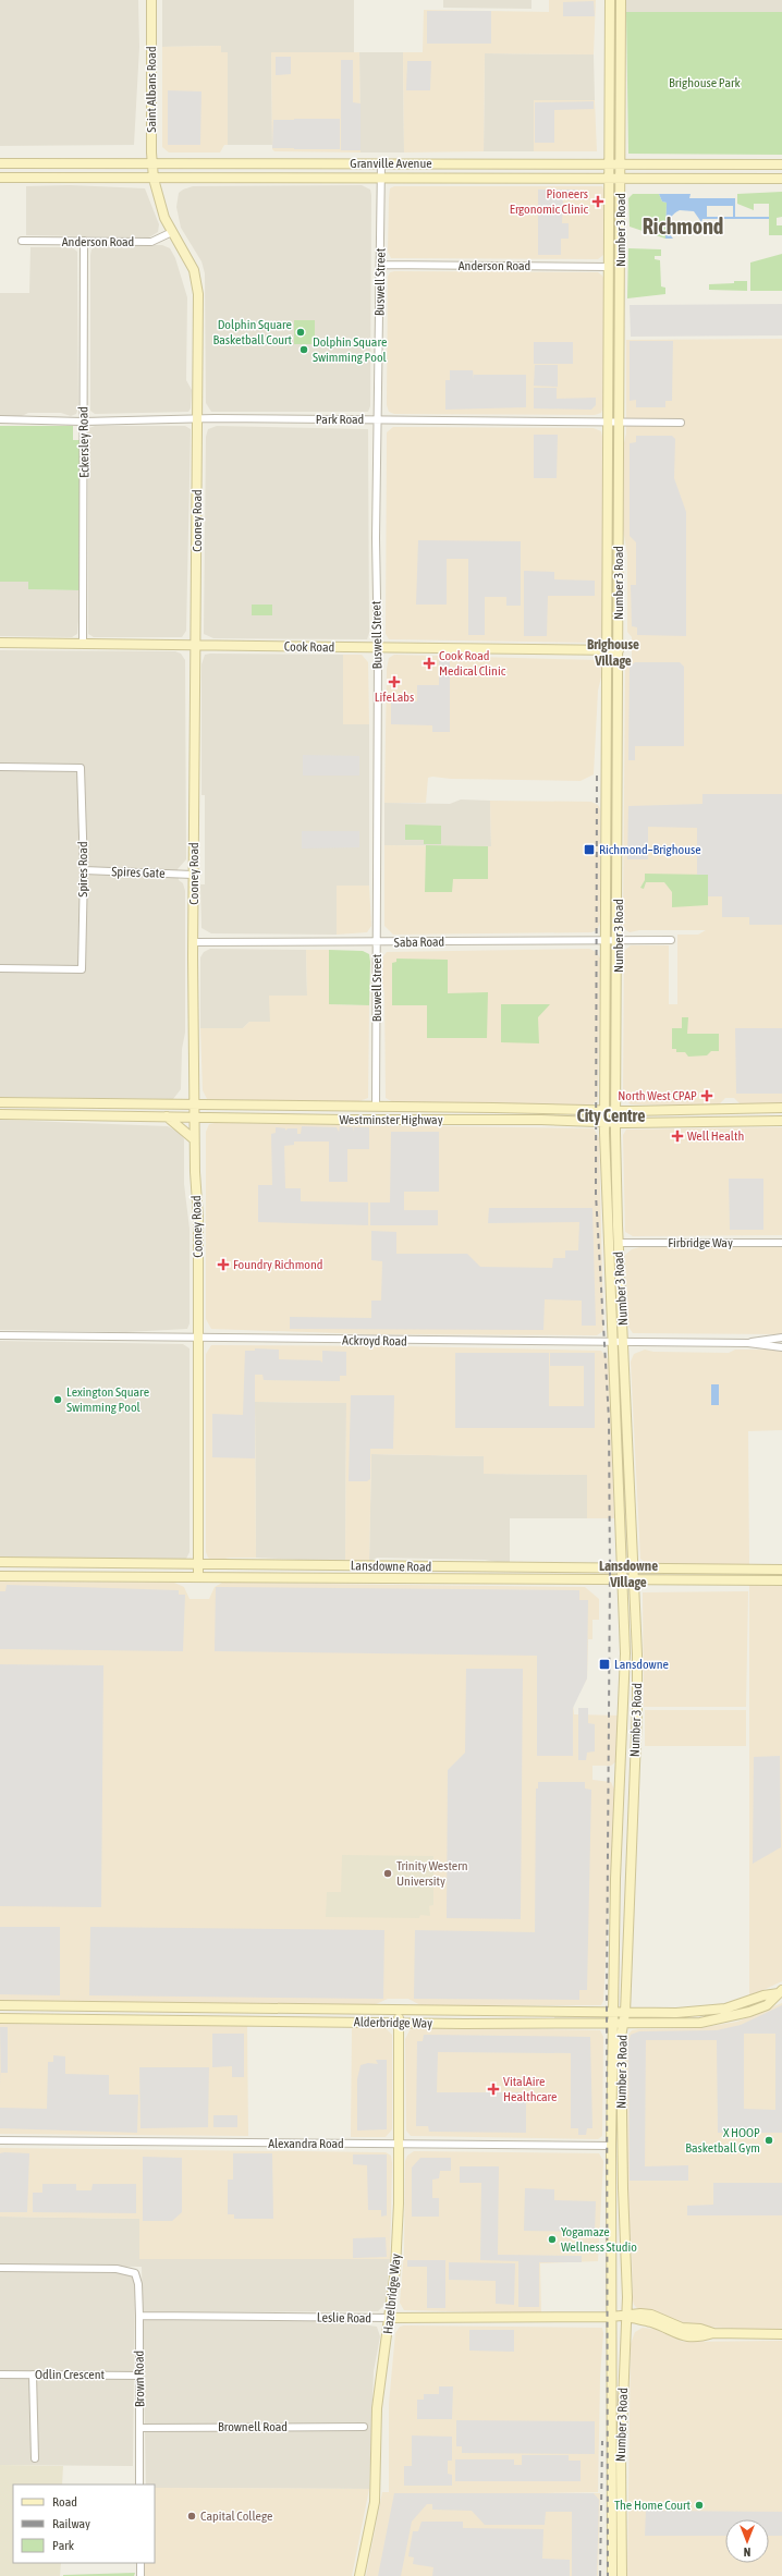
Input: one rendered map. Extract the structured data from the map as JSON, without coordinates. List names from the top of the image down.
{
  "streets": {
    "main road": [
      "Saint Albans Road",
      "Granville Avenue",
      "Number 3 Road",
      "Cooney Road",
      "Cook Road",
      "Westminster Highway",
      "Lansdowne Road",
      "Alderbridge Way",
      "Hazelbridge Way",
      "Leslie Road"
    ],
    "street": [
      "Anderson Road",
      "Buswell Street",
      "Park Road",
      "Eckersley Road",
      "Spires Road",
      "Spires Gate",
      "Saba Road",
      "Firbridge Way",
      "Ackroyd Road",
      "Alexandra Road",
      "Odlin Crescent",
      "Brown Road",
      "Brownell Road"
    ]
  },
  "crossings": [
    ["Saint Albans Road", "Granville Avenue"],
    ["Saint Albans Road", "Cooney Road"],
    ["Granville Avenue", "Number 3 Road"],
    ["Granville Avenue", "Buswell Street"],
    ["Granville Avenue", "Cooney Road"],
    ["Number 3 Road", "Anderson Road"],
    ["Number 3 Road", "Park Road"],
    ["Number 3 Road", "Cook Road"],
    ["Number 3 Road", "Saba Road"],
    ["Number 3 Road", "Westminster Highway"],
    ["Number 3 Road", "Firbridge Way"],
    ["Number 3 Road", "Ackroyd Road"],
    ["Number 3 Road", "Lansdowne Road"],
    ["Number 3 Road", "Alderbridge Way"],
    ["Number 3 Road", "Alexandra Road"],
    ["Number 3 Road", "Leslie Road"],
    ["Anderson Road", "Buswell Street"],
    ["Anderson Road", "Eckersley Road"],
    ["Anderson Road", "Cooney Road"],
    ["Buswell Street", "Park Road"],
    ["Buswell Street", "Cook Road"],
    ["Buswell Street", "Saba Road"],
    ["Buswell Street", "Westminster Highway"],
    ["Park Road", "Eckersley Road"],
    ["Park Road", "Cooney Road"],
    ["Eckersley Road", "Cook Road"],
    ["Cooney Road", "Cook Road"],
    ["Cooney Road", "Spires Gate"],
    ["Cooney Road", "Saba Road"],
    ["Cooney Road", "Westminster Highway"],
    ["Cooney Road", "Ackroyd Road"],
    ["Cooney Road", "Lansdowne Road"],
    ["Spires Road", "Spires Gate"],
    ["Alderbridge Way", "Hazelbridge Way"],
    ["Alexandra Road", "Hazelbridge Way"],
    ["Hazelbridge Way", "Leslie Road"],
    ["Leslie Road", "Brown Road"],
    ["Odlin Crescent", "Brown Road"],
    ["Brown Road", "Brownell Road"]
  ],
  "districts": [
    "Richmond",
    "Brighouse Village",
    "City Centre",
    "Lansdowne Village"
  ],
  "parks": ["Brighouse Park"],
  "places": {
    "health": [
      "Pioneers Ergonomic Clinic",
      "Cook Road Medical Clinic",
      "LifeLabs",
      "North West CPAP",
      "Well Health",
      "Foundry Richmond",
      "VitalAire Healthcare"
    ],
    "other": [
      "Dolphin Square Basketball Court",
      "Dolphin Square Swimming Pool",
      "Lexington Square Swimming Pool",
      "Trinity Western University",
      "X HOOP Basketball Gym",
      "Yogamaze Wellness Studio",
      "The Home Court",
      "Capital College"
    ],
    "transit": ["Richmond–Brighouse", "Lansdowne"]
  },
  "legend": ["Road", "Railway", "Park"],
  "north": "bottom"
}
